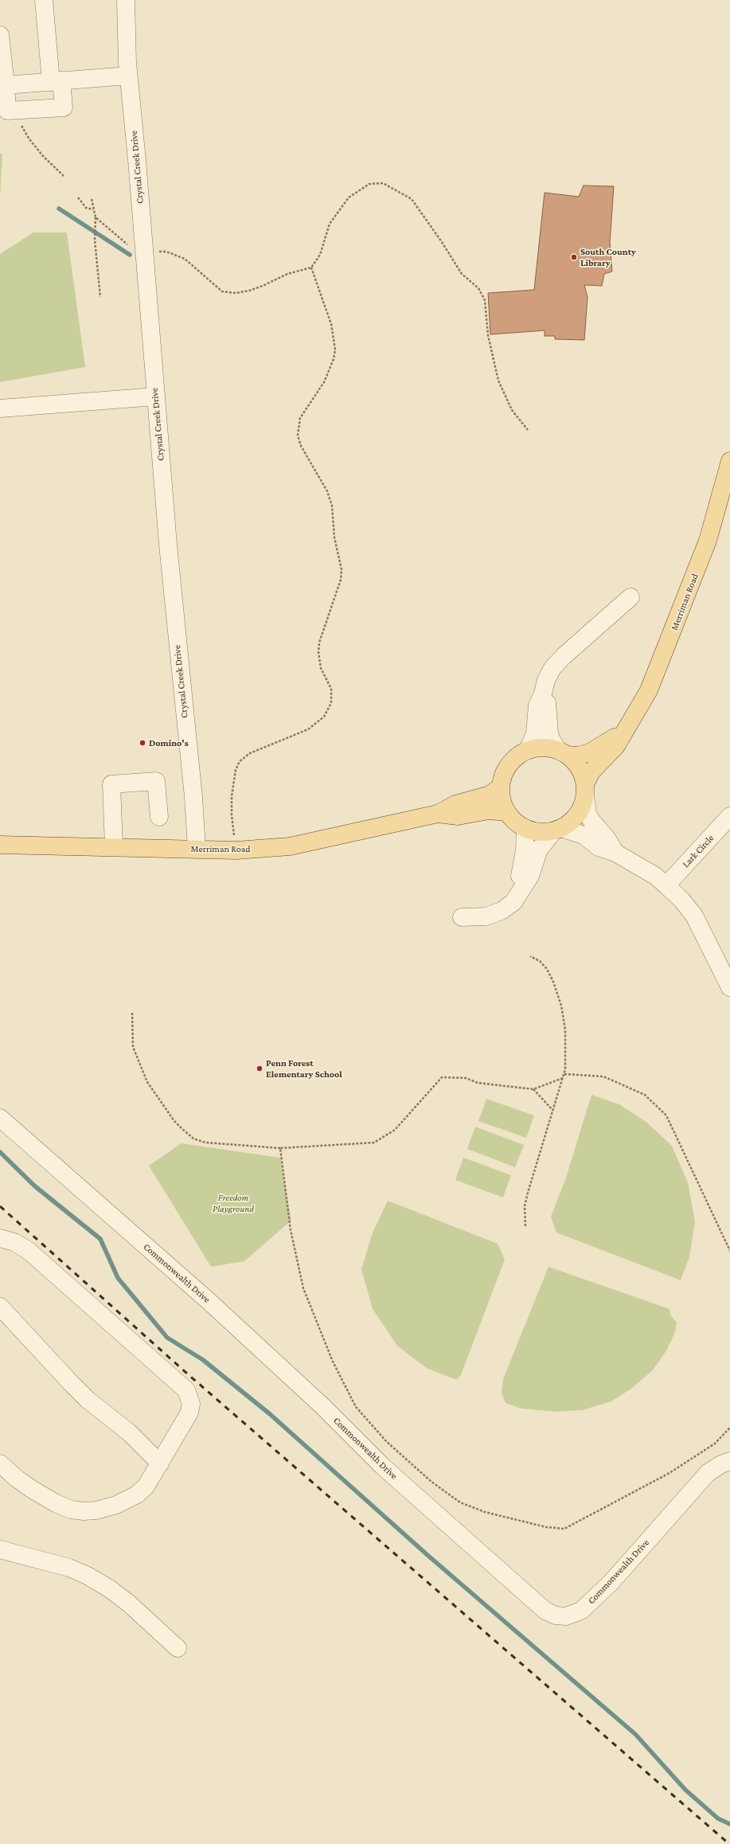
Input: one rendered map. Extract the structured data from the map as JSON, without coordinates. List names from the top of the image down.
{
  "streets": {
    "main road": ["Merriman Road"],
    "street": ["Crystal Creek Drive", "Lark Circle", "Commonwealth Drive"]
  },
  "crossings": [
    ["Crystal Creek Drive", "Merriman Road"]
  ],
  "parks": ["Freedom Playground"],
  "places": ["South County Library", "Domino's", "Penn Forest Elementary School"]
}
